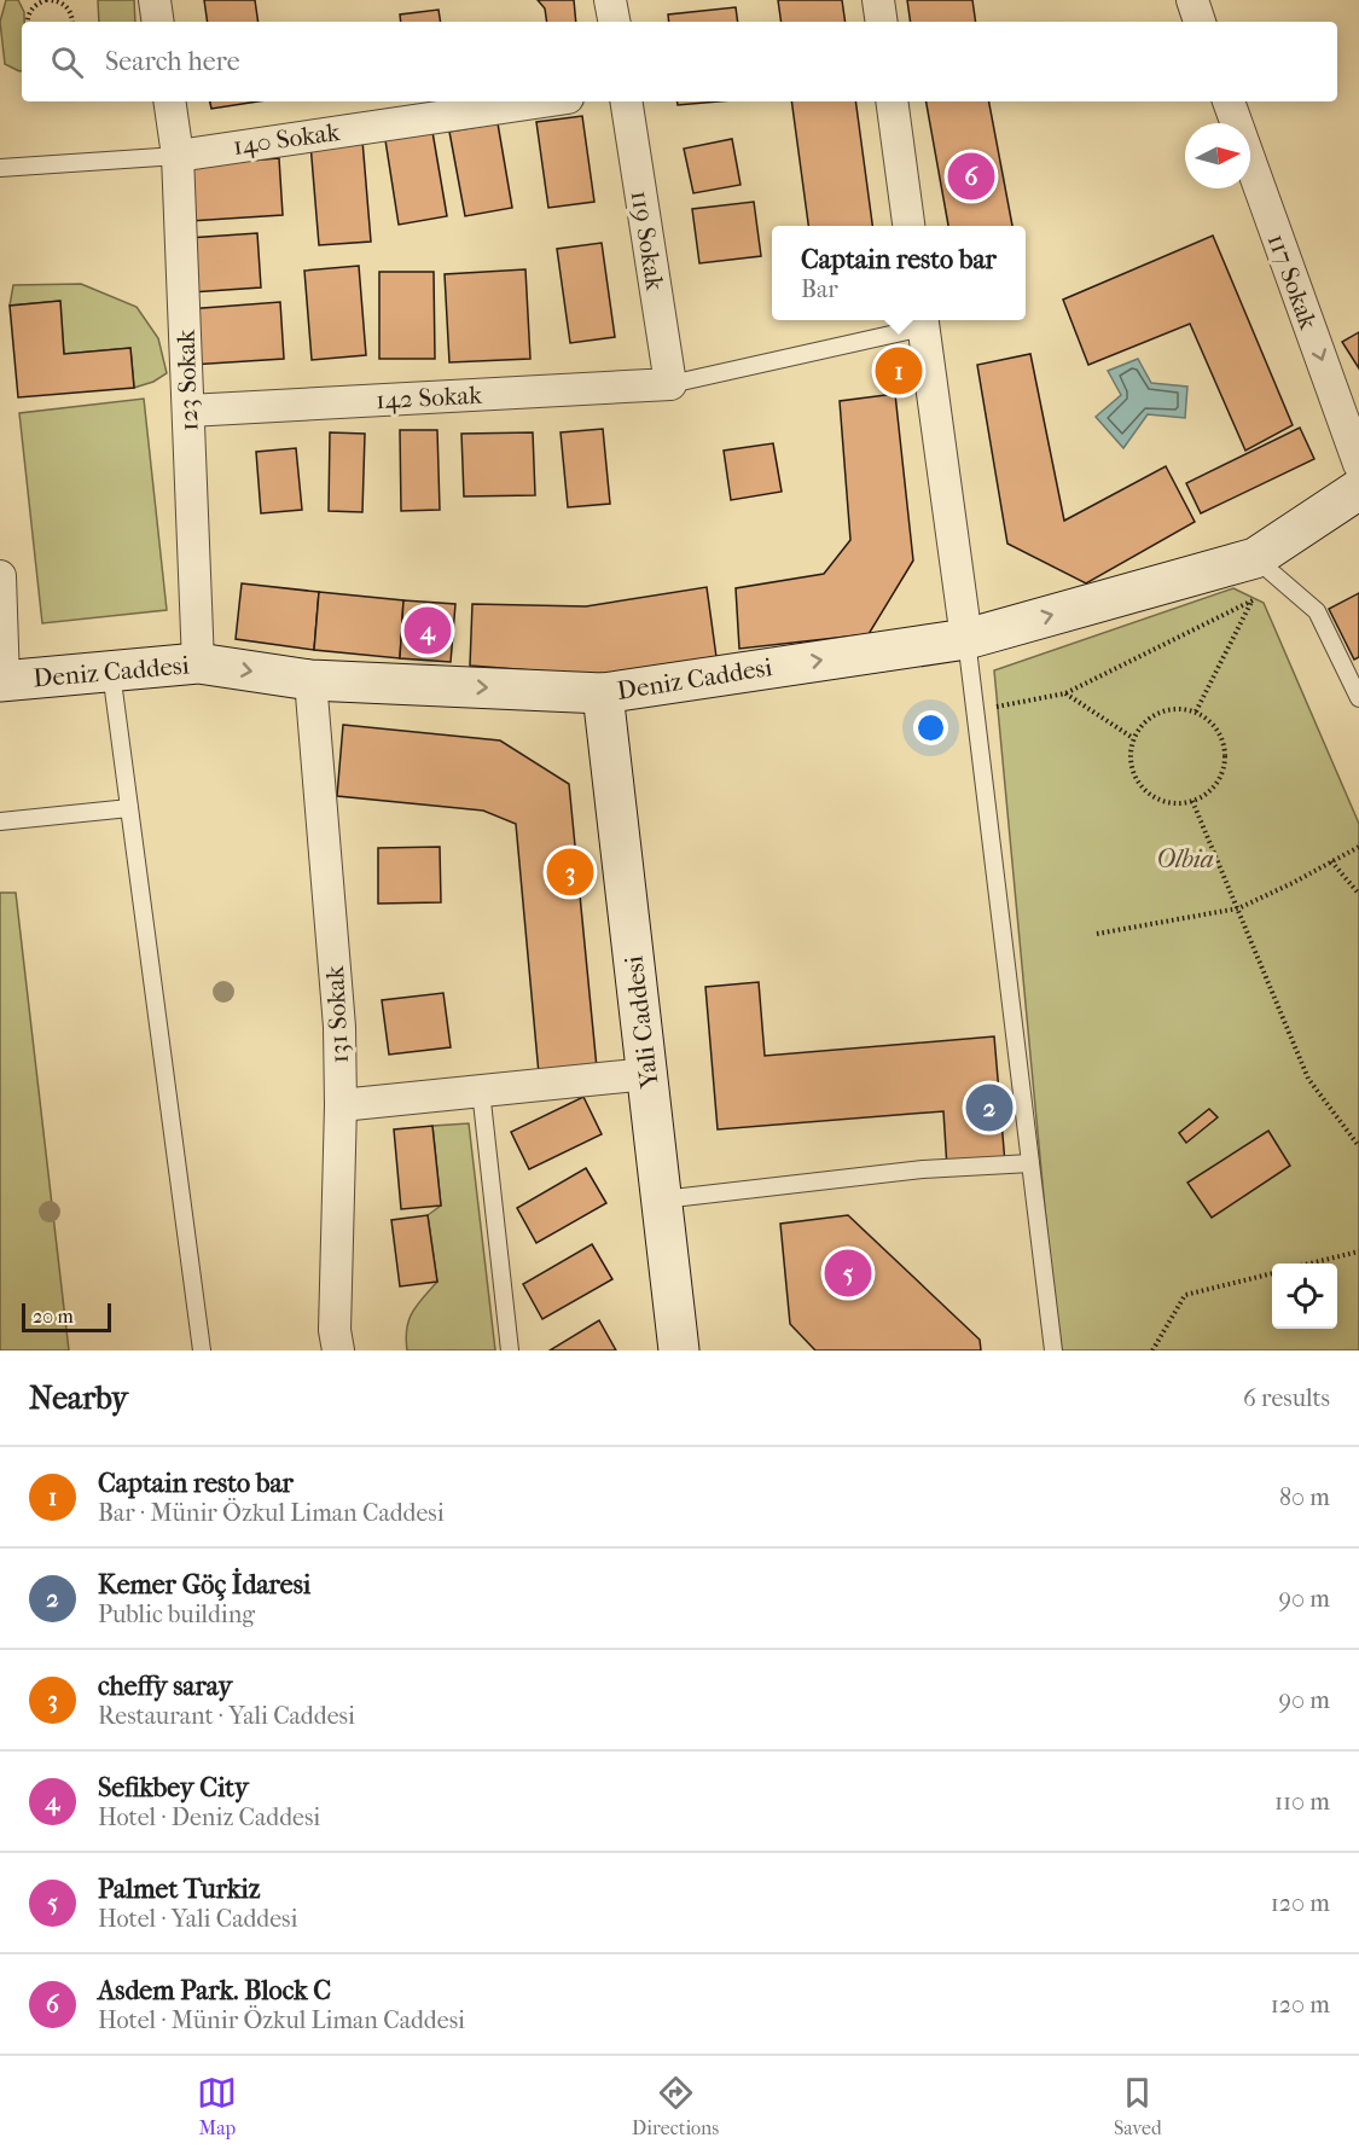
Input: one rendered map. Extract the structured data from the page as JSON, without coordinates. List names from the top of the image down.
{
  "streets": {
    "street": [
      "140 Sokak",
      "119 Sokak",
      "117 Sokak",
      "123 Sokak",
      "142 Sokak",
      "Deniz Caddesi",
      "131 Sokak",
      "Yali Caddesi"
    ]
  },
  "crossings": [
    ["140 Sokak", "123 Sokak"],
    ["119 Sokak", "142 Sokak"],
    ["123 Sokak", "142 Sokak"],
    ["123 Sokak", "Deniz Caddesi"],
    ["Deniz Caddesi", "131 Sokak"],
    ["Deniz Caddesi", "Yali Caddesi"]
  ],
  "one_way": ["117 Sokak", "Deniz Caddesi"],
  "parks": ["Olbia"],
  "scale_bar": "20 m",
  "north": "right",
  "page": {
    "search": "Search here",
    "pins": [
      "6",
      "1",
      "4",
      "3",
      "2",
      "5"
    ],
    "popup": ["Captain resto bar", "Bar"],
    "scale": "20 m",
    "heading": ["Nearby", "6 results"],
    "list": [
      {
        "mark": "1",
        "name": "Captain resto bar",
        "note": "Bar · Münir Özkul Liman Caddesi",
        "value": "80 m"
      },
      {
        "mark": "2",
        "name": "Kemer Göç İdaresi",
        "note": "Public building",
        "value": "90 m"
      },
      {
        "mark": "3",
        "name": "cheffy saray",
        "note": "Restaurant · Yali Caddesi",
        "value": "90 m"
      },
      {
        "mark": "4",
        "name": "Sefikbey City",
        "note": "Hotel · Deniz Caddesi",
        "value": "110 m"
      },
      {
        "mark": "5",
        "name": "Palmet Turkiz",
        "note": "Hotel · Yali Caddesi",
        "value": "120 m"
      },
      {
        "mark": "6",
        "name": "Asdem Park. Block C",
        "note": "Hotel · Münir Özkul Liman Caddesi",
        "value": "120 m"
      }
    ],
    "nav": ["Map", "Directions", "Saved"]
  }
}
